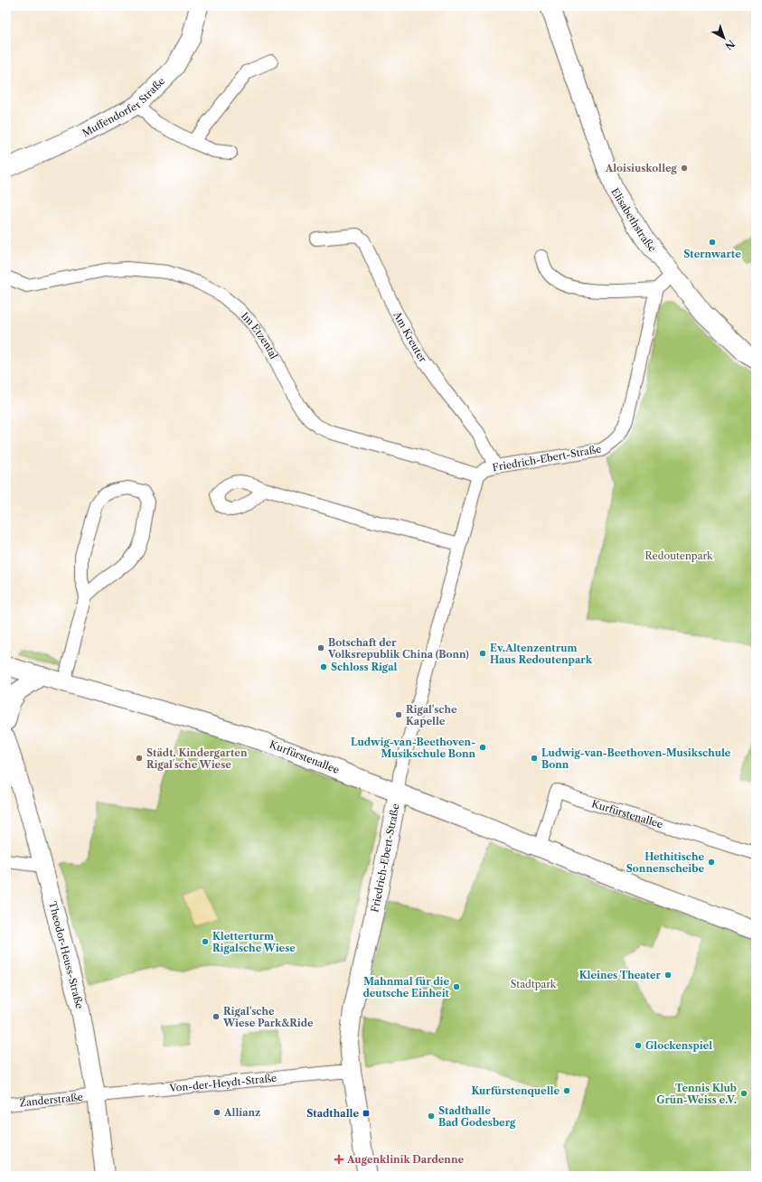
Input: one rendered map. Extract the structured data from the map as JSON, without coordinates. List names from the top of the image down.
{
  "streets": {
    "street": [
      "Muffendorfer Straße",
      "Elisabethstraße",
      "Im Etzental",
      "Am Kreuter",
      "Friedrich-Ebert-Straße",
      "Kurfürstenallee",
      "Theodor-Heuss-Straße",
      "Von-der-Heydt-Straße",
      "Zanderstraße"
    ]
  },
  "crossings": [
    ["Im Etzental", "Friedrich-Ebert-Straße"],
    ["Am Kreuter", "Friedrich-Ebert-Straße"],
    ["Friedrich-Ebert-Straße", "Kurfürstenallee"],
    ["Friedrich-Ebert-Straße", "Von-der-Heydt-Straße"],
    ["Theodor-Heuss-Straße", "Von-der-Heydt-Straße"],
    ["Theodor-Heuss-Straße", "Zanderstraße"],
    ["Von-der-Heydt-Straße", "Zanderstraße"]
  ],
  "parks": ["Redoutenpark", "Stadtpark"],
  "places": {
    "other": [
      "Aloisiuskolleg",
      "Sternwarte",
      "Botschaft der Volksrepublik China (Bonn)",
      "Ev.Altenzentrum Haus Redoutenpark",
      "Schloss Rigal",
      "Rigal'sche Kapelle",
      "Ludwig-van-Beethoven- Musikschule Bonn",
      "Städt. Kindergarten Rigal´sche Wiese",
      "Ludwig-van-Beethoven-Musikschule Bonn",
      "Hethitische Sonnenscheibe",
      "Kletterturm Rigalsche Wiese",
      "Kleines Theater",
      "Mahnmal für die deutsche Einheit",
      "Rigal'sche Wiese Park&Ride",
      "Glockenspiel",
      "Kurfürstenquelle",
      "Tennis Klub Grün-Weiss e.V.",
      "Allianz",
      "Stadthalle Bad Godesberg"
    ],
    "transit": ["Stadthalle"],
    "health": ["Augenklinik Dardenne"]
  },
  "north": "bottom right"
}
